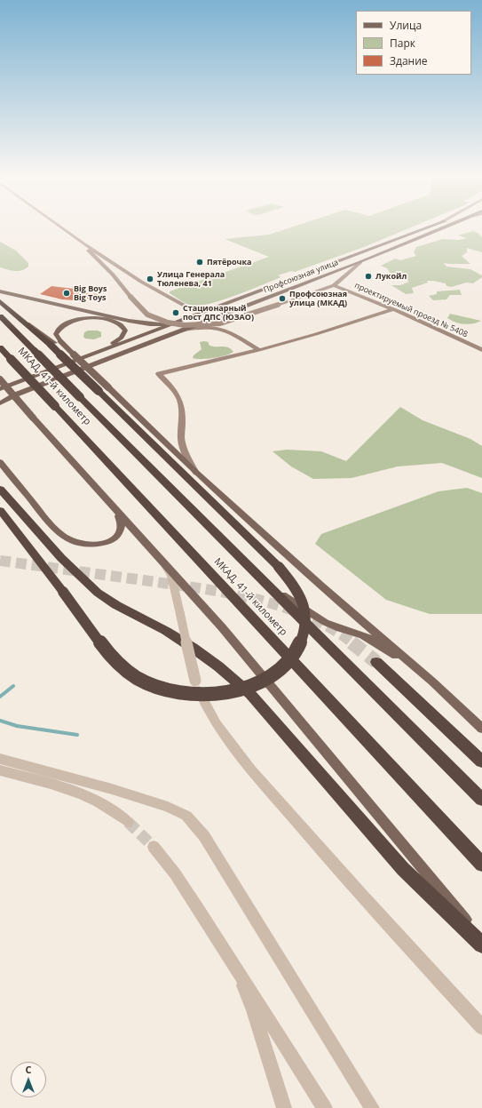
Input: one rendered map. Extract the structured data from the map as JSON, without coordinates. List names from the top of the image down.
{
  "streets": {
    "highway": ["МКАД, 41-й километр"],
    "main road": ["Профсоюзная улица"],
    "street": ["проектируемый проезд № 5408"]
  },
  "places": [
    "Пятёрочка",
    "Лукойл",
    "Улица Генерала Тюленева, 41",
    "Big Boys Big Toys",
    "Профсоюзная улица (МКАД)",
    "Стационарный пост ДПС (ЮЗАО)"
  ],
  "legend": ["Улица", "Парк", "Здание"],
  "north": "top"
}
